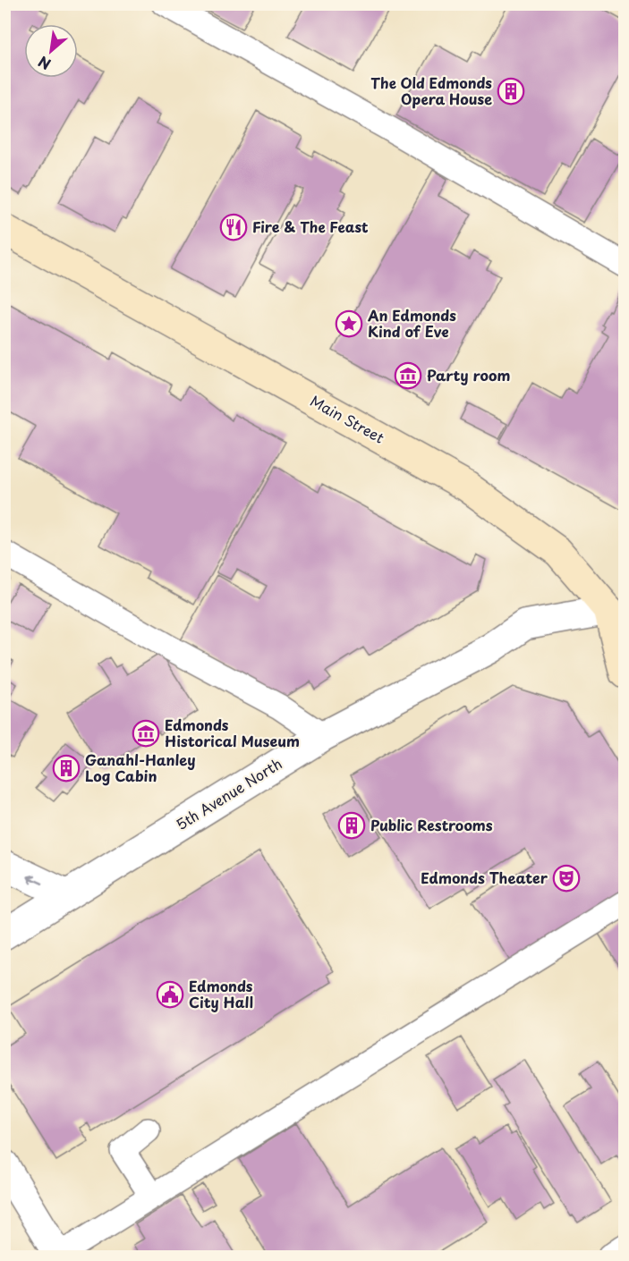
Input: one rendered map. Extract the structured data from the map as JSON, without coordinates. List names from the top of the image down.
{
  "streets": {
    "main road": ["Main Street"],
    "street": ["5th Avenue North"]
  },
  "crossings": [
    ["Main Street", "5th Avenue North"]
  ],
  "places": {
    "building": ["The Old Edmonds Opera House", "Ganahl-Hanley Log Cabin", "Public Restrooms"],
    "restaurant": ["Fire & The Feast"],
    "place": ["An Edmonds Kind of Eve"],
    "museum": ["Party room", "Edmonds Historical Museum"],
    "theatre": ["Edmonds Theater"],
    "public building": ["Edmonds City Hall"]
  },
  "north": "bottom left"
}
